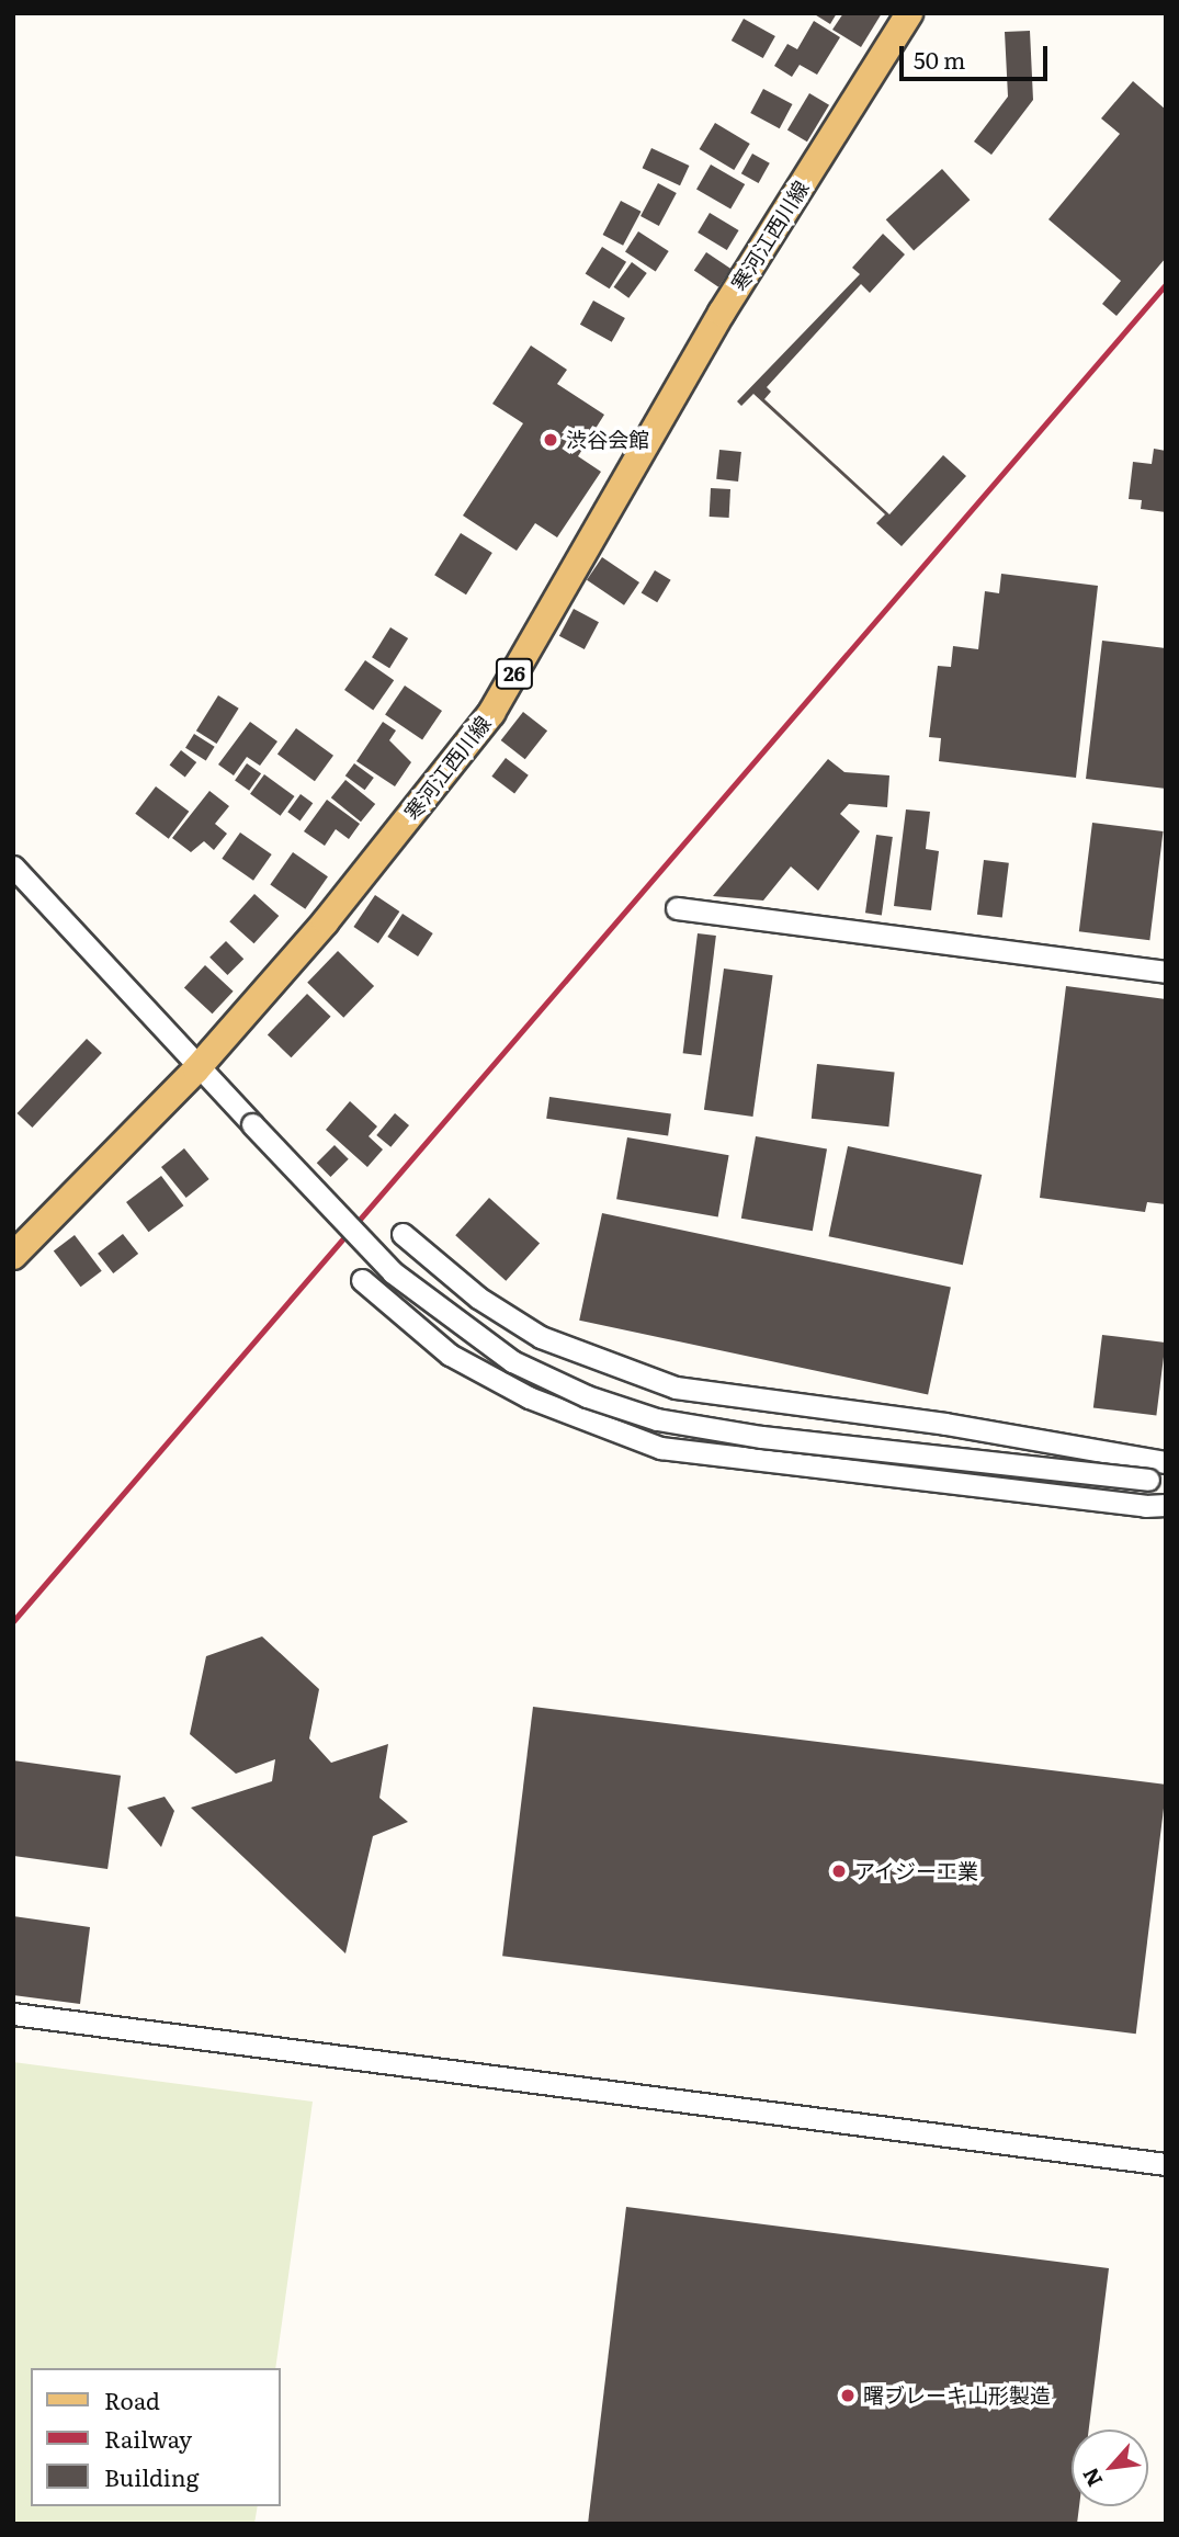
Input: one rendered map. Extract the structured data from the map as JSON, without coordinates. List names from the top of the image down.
{
  "streets": {
    "main road": ["寒河江西川線", "26"]
  },
  "places": ["渋谷会館", "アイジー工業", "曙ブレーキ山形製造"],
  "legend": ["Road", "Railway", "Building"],
  "scale_bar": "50 m",
  "north": "bottom left"
}
